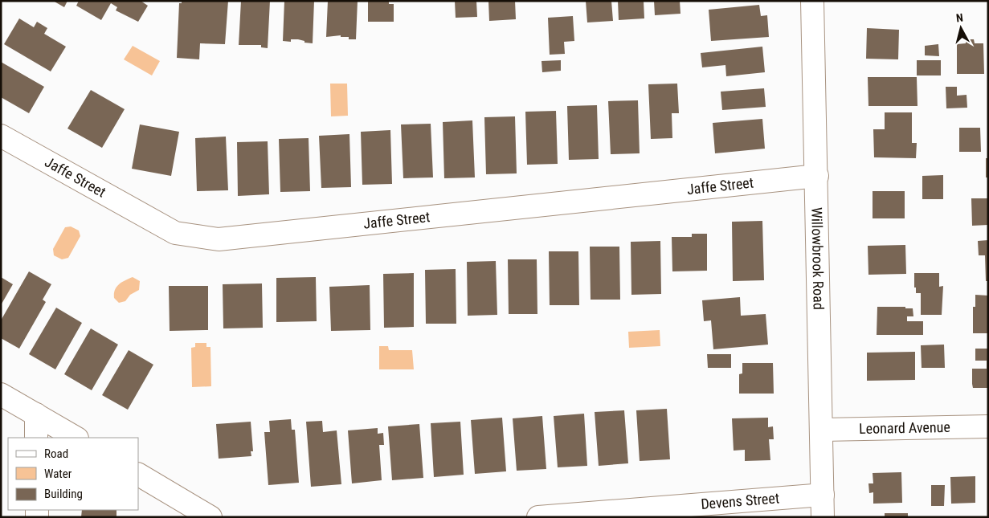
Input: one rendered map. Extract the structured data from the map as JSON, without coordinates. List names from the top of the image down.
{
  "streets": {
    "street": [
      "Jaffe Street",
      "Willowbrook Road",
      "Leonard Avenue",
      "Devens Street"
    ]
  },
  "crossings": [
    ["Jaffe Street", "Willowbrook Road"],
    ["Willowbrook Road", "Leonard Avenue"],
    ["Willowbrook Road", "Devens Street"]
  ],
  "legend": ["Road", "Water", "Building"],
  "north": "top"
}
